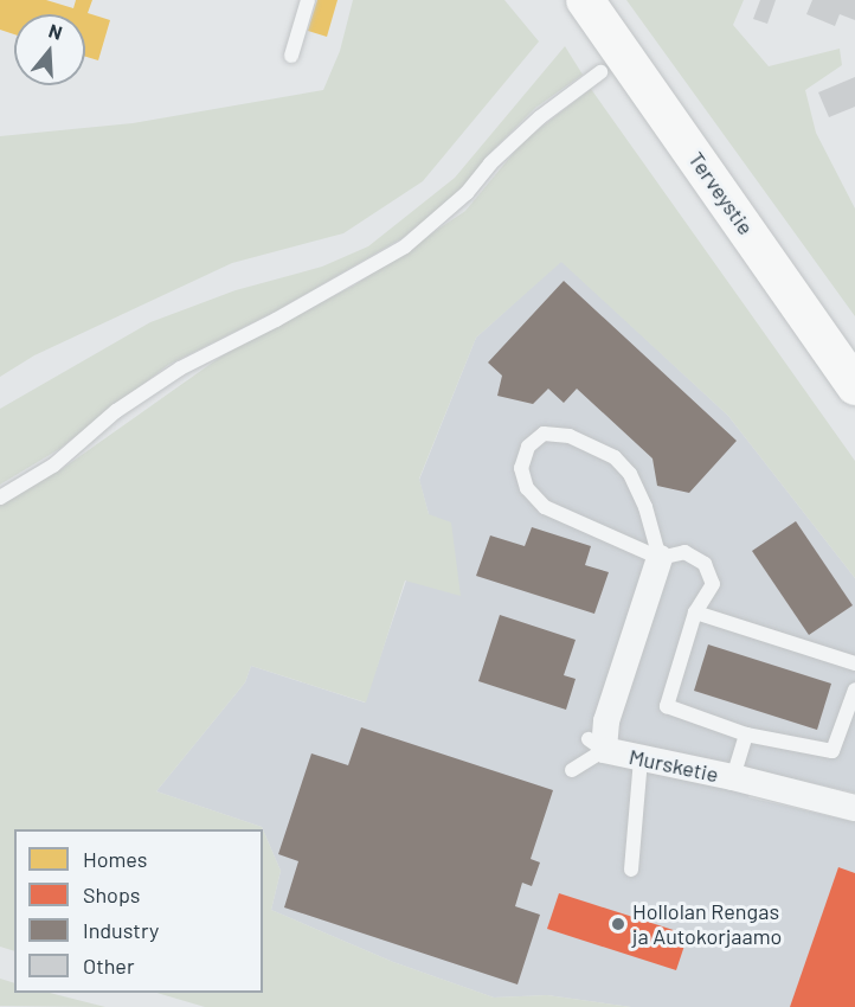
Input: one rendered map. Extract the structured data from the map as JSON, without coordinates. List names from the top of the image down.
{
  "streets": {
    "main road": ["Terveystie"],
    "street": ["Mursketie"]
  },
  "places": ["Hollolan Rengas ja Autokorjaamo"],
  "legend": [
    "Homes",
    "Shops",
    "Industry",
    "Other"
  ],
  "north": "top"
}
